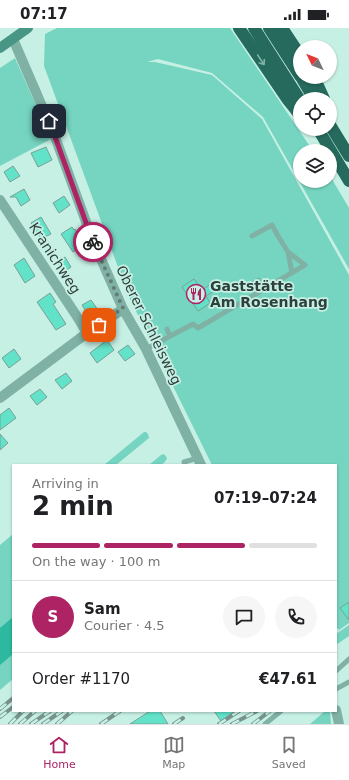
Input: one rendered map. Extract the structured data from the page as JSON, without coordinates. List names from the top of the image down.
{
  "streets": {
    "street": ["Kranichweg", "Oberer Schleisweg"]
  },
  "places": {
    "restaurant": ["Gaststätte Am Rosenhang"]
  },
  "north": "top left",
  "page": {
    "status": "07:17",
    "heading": ["2 min", "Arriving in", "07:19–07:24"],
    "panel": [
      "Sam",
      "Courier · 4.5",
      "Order #1170",
      "€47.61"
    ],
    "bar": "On the way · 100 m",
    "round": "S",
    "tabs": ["Home", "Map", "Saved"]
  }
}
